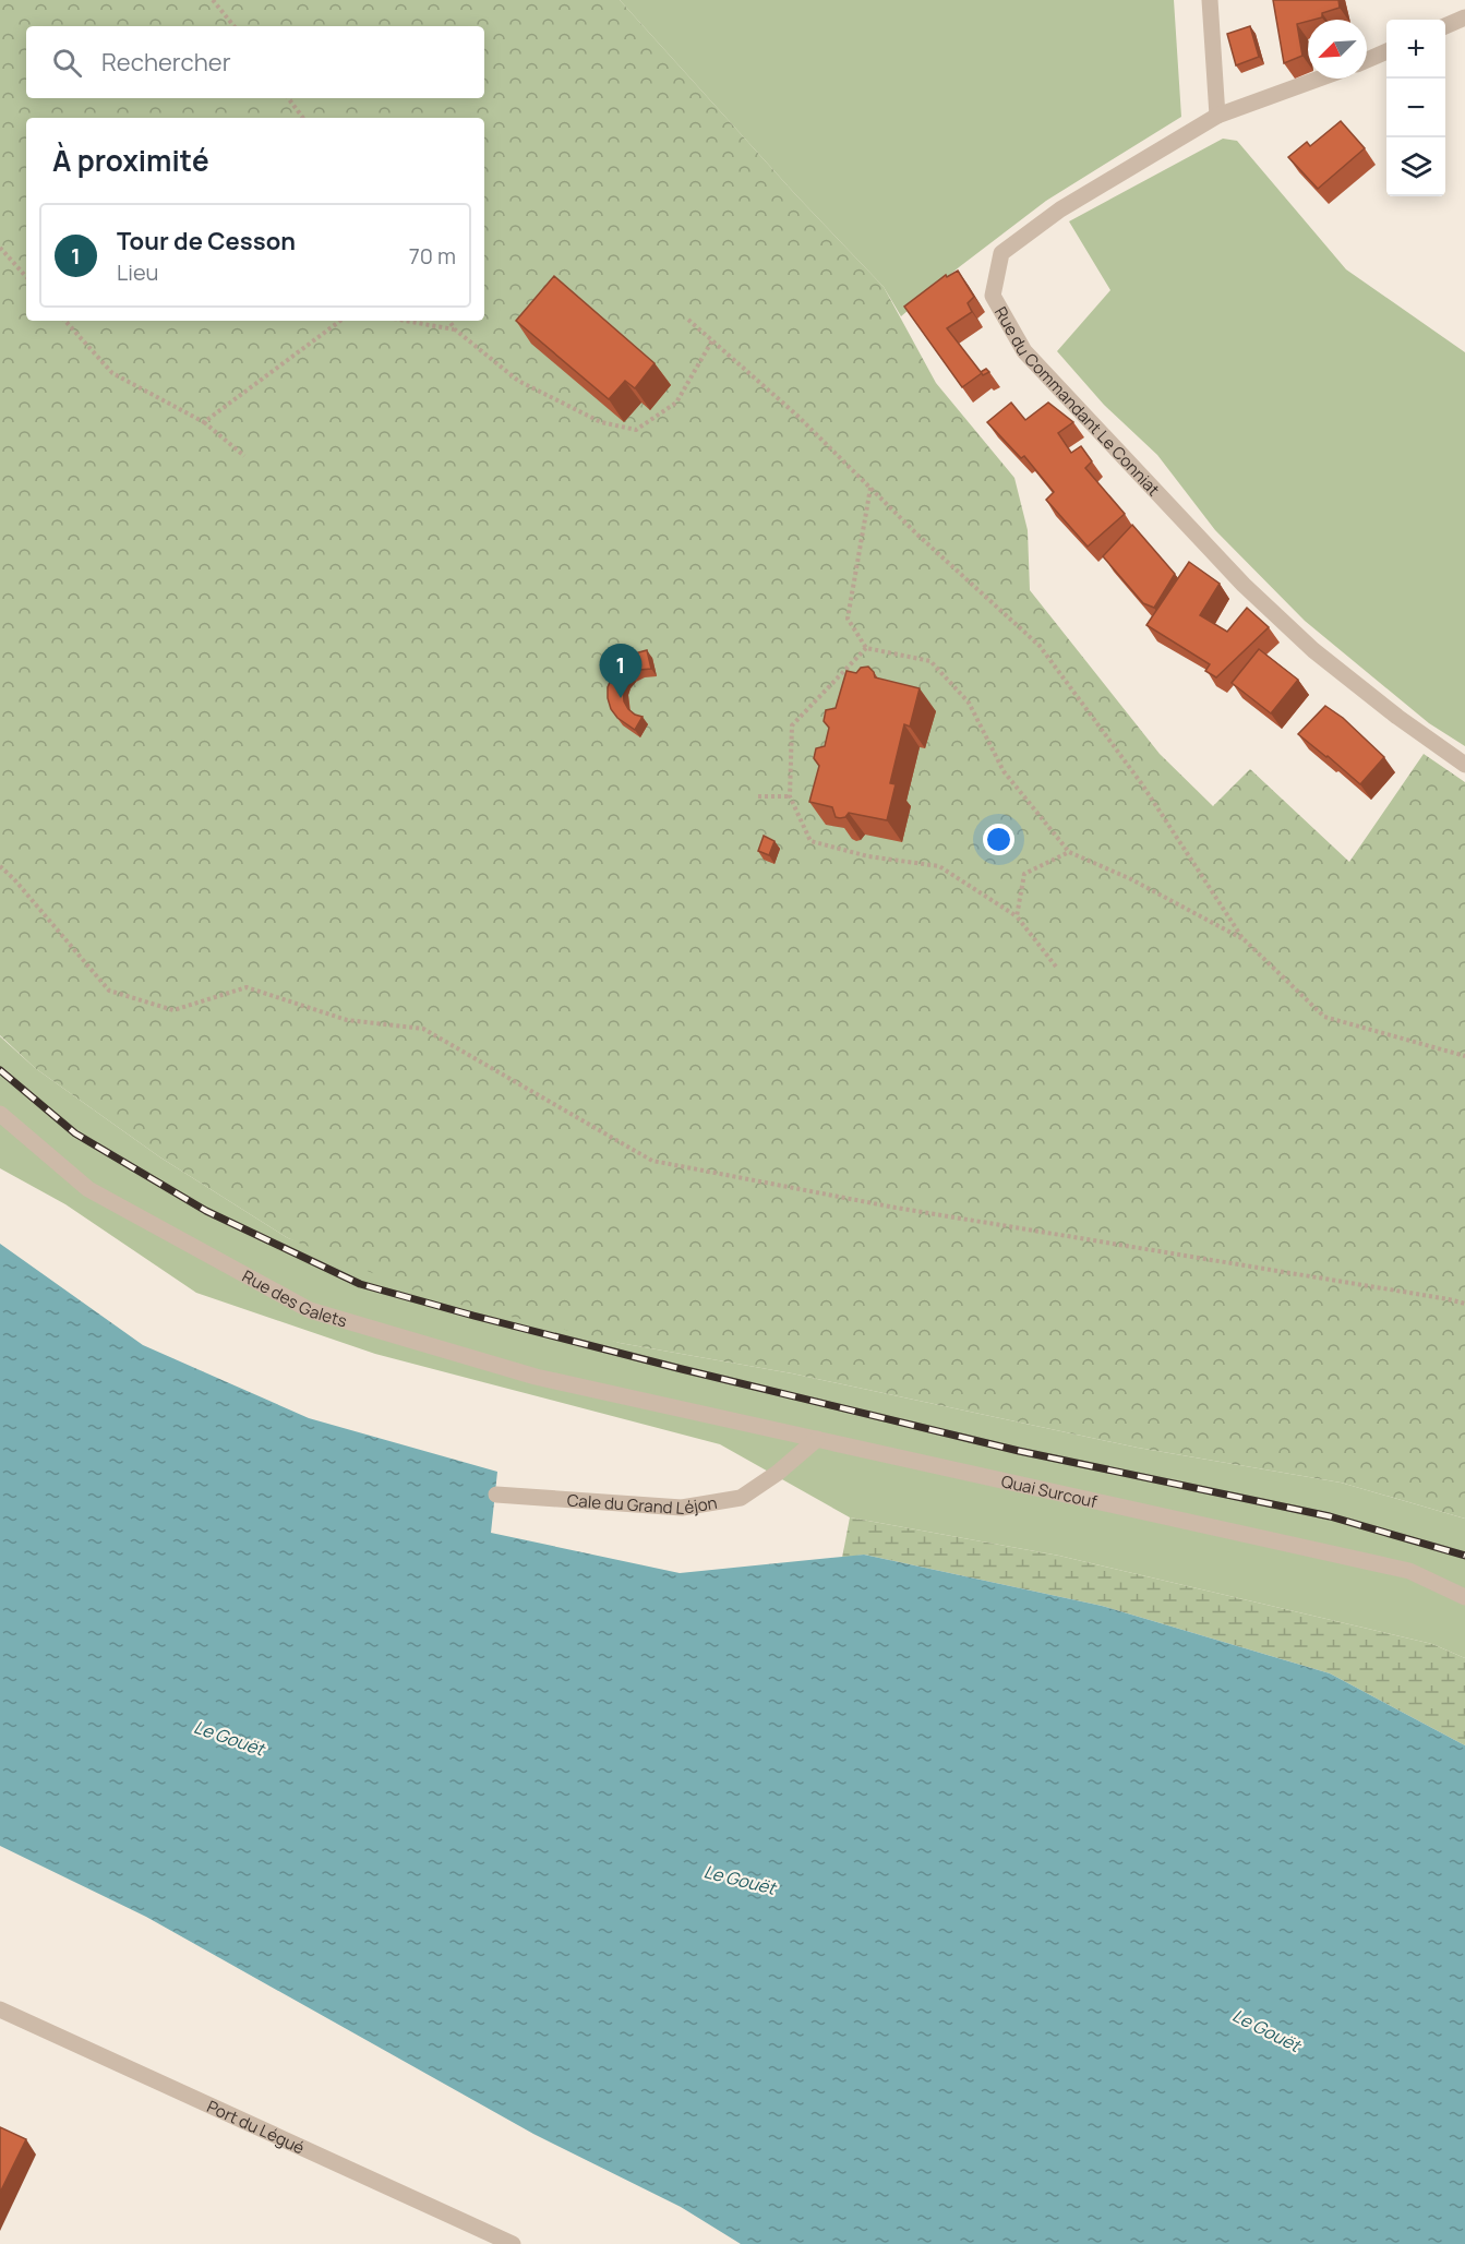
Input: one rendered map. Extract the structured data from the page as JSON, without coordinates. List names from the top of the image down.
{
  "streets": {
    "street": [
      "Rue du Commandant Le Conniat",
      "Rue des Galets",
      "Quai Surcouf",
      "Cale du Grand Léjon",
      "Port du Légué"
    ]
  },
  "crossings": [
    ["Rue des Galets", "Quai Surcouf"],
    ["Quai Surcouf", "Cale du Grand Léjon"]
  ],
  "water": ["Le Gouët"],
  "north": "bottom left",
  "page": {
    "map_buttons": ["+", "−"],
    "search": "Rechercher",
    "heading": "À proximité",
    "list": [
      {
        "mark": "1",
        "name": "Tour de Cesson",
        "note": "Lieu",
        "value": "70 m"
      }
    ],
    "pins": "1"
  }
}
